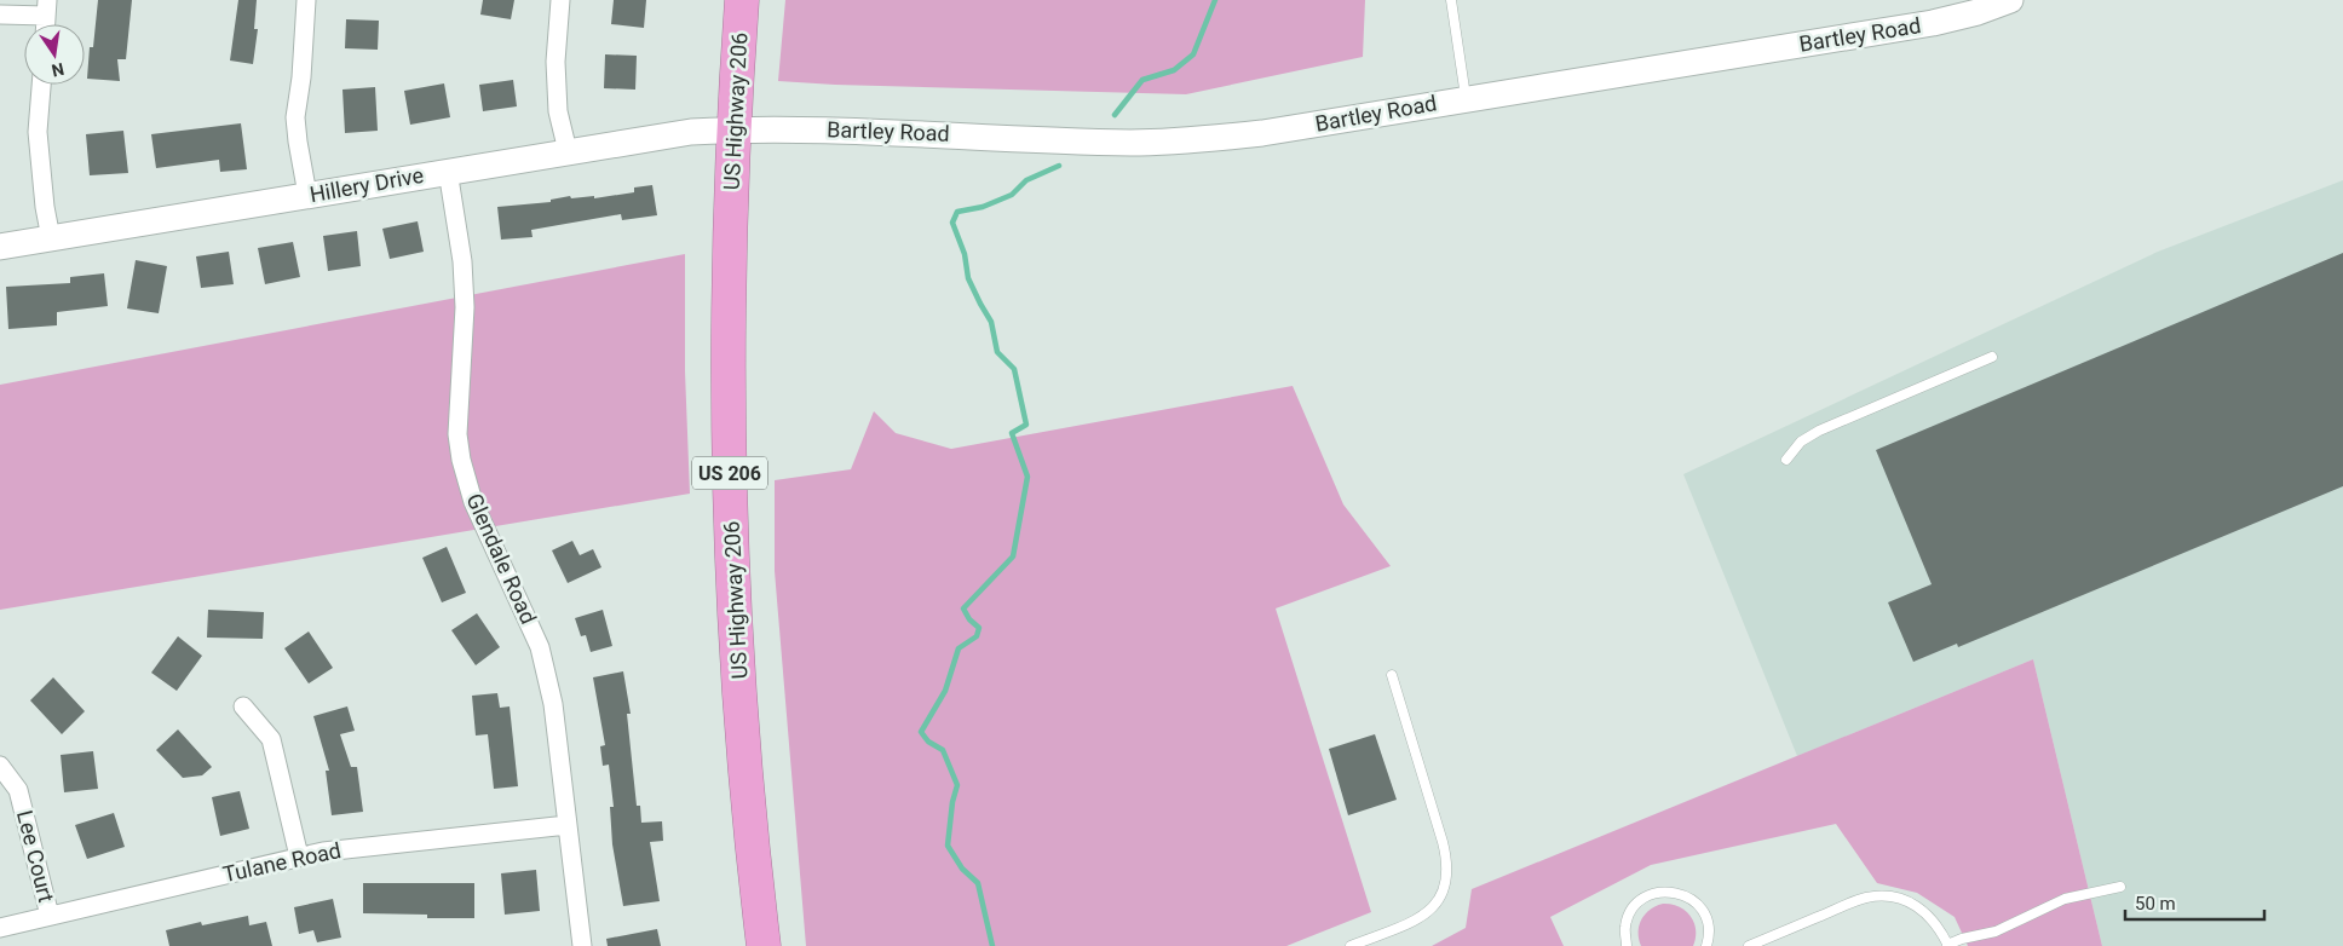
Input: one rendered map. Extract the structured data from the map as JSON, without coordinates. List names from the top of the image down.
{
  "streets": {
    "highway": ["US Highway 206", "US 206"],
    "street": [
      "Bartley Road",
      "Hillery Drive",
      "Glendale Road",
      "Lee Court",
      "Tulane Road"
    ]
  },
  "crossings": [
    ["Bartley Road", "US Highway 206"],
    ["Bartley Road", "Hillery Drive"],
    ["US Highway 206", "Hillery Drive"],
    ["Hillery Drive", "Glendale Road"],
    ["Glendale Road", "Tulane Road"],
    ["Lee Court", "Tulane Road"]
  ],
  "scale_bar": "50 m",
  "north": "bottom"
}
